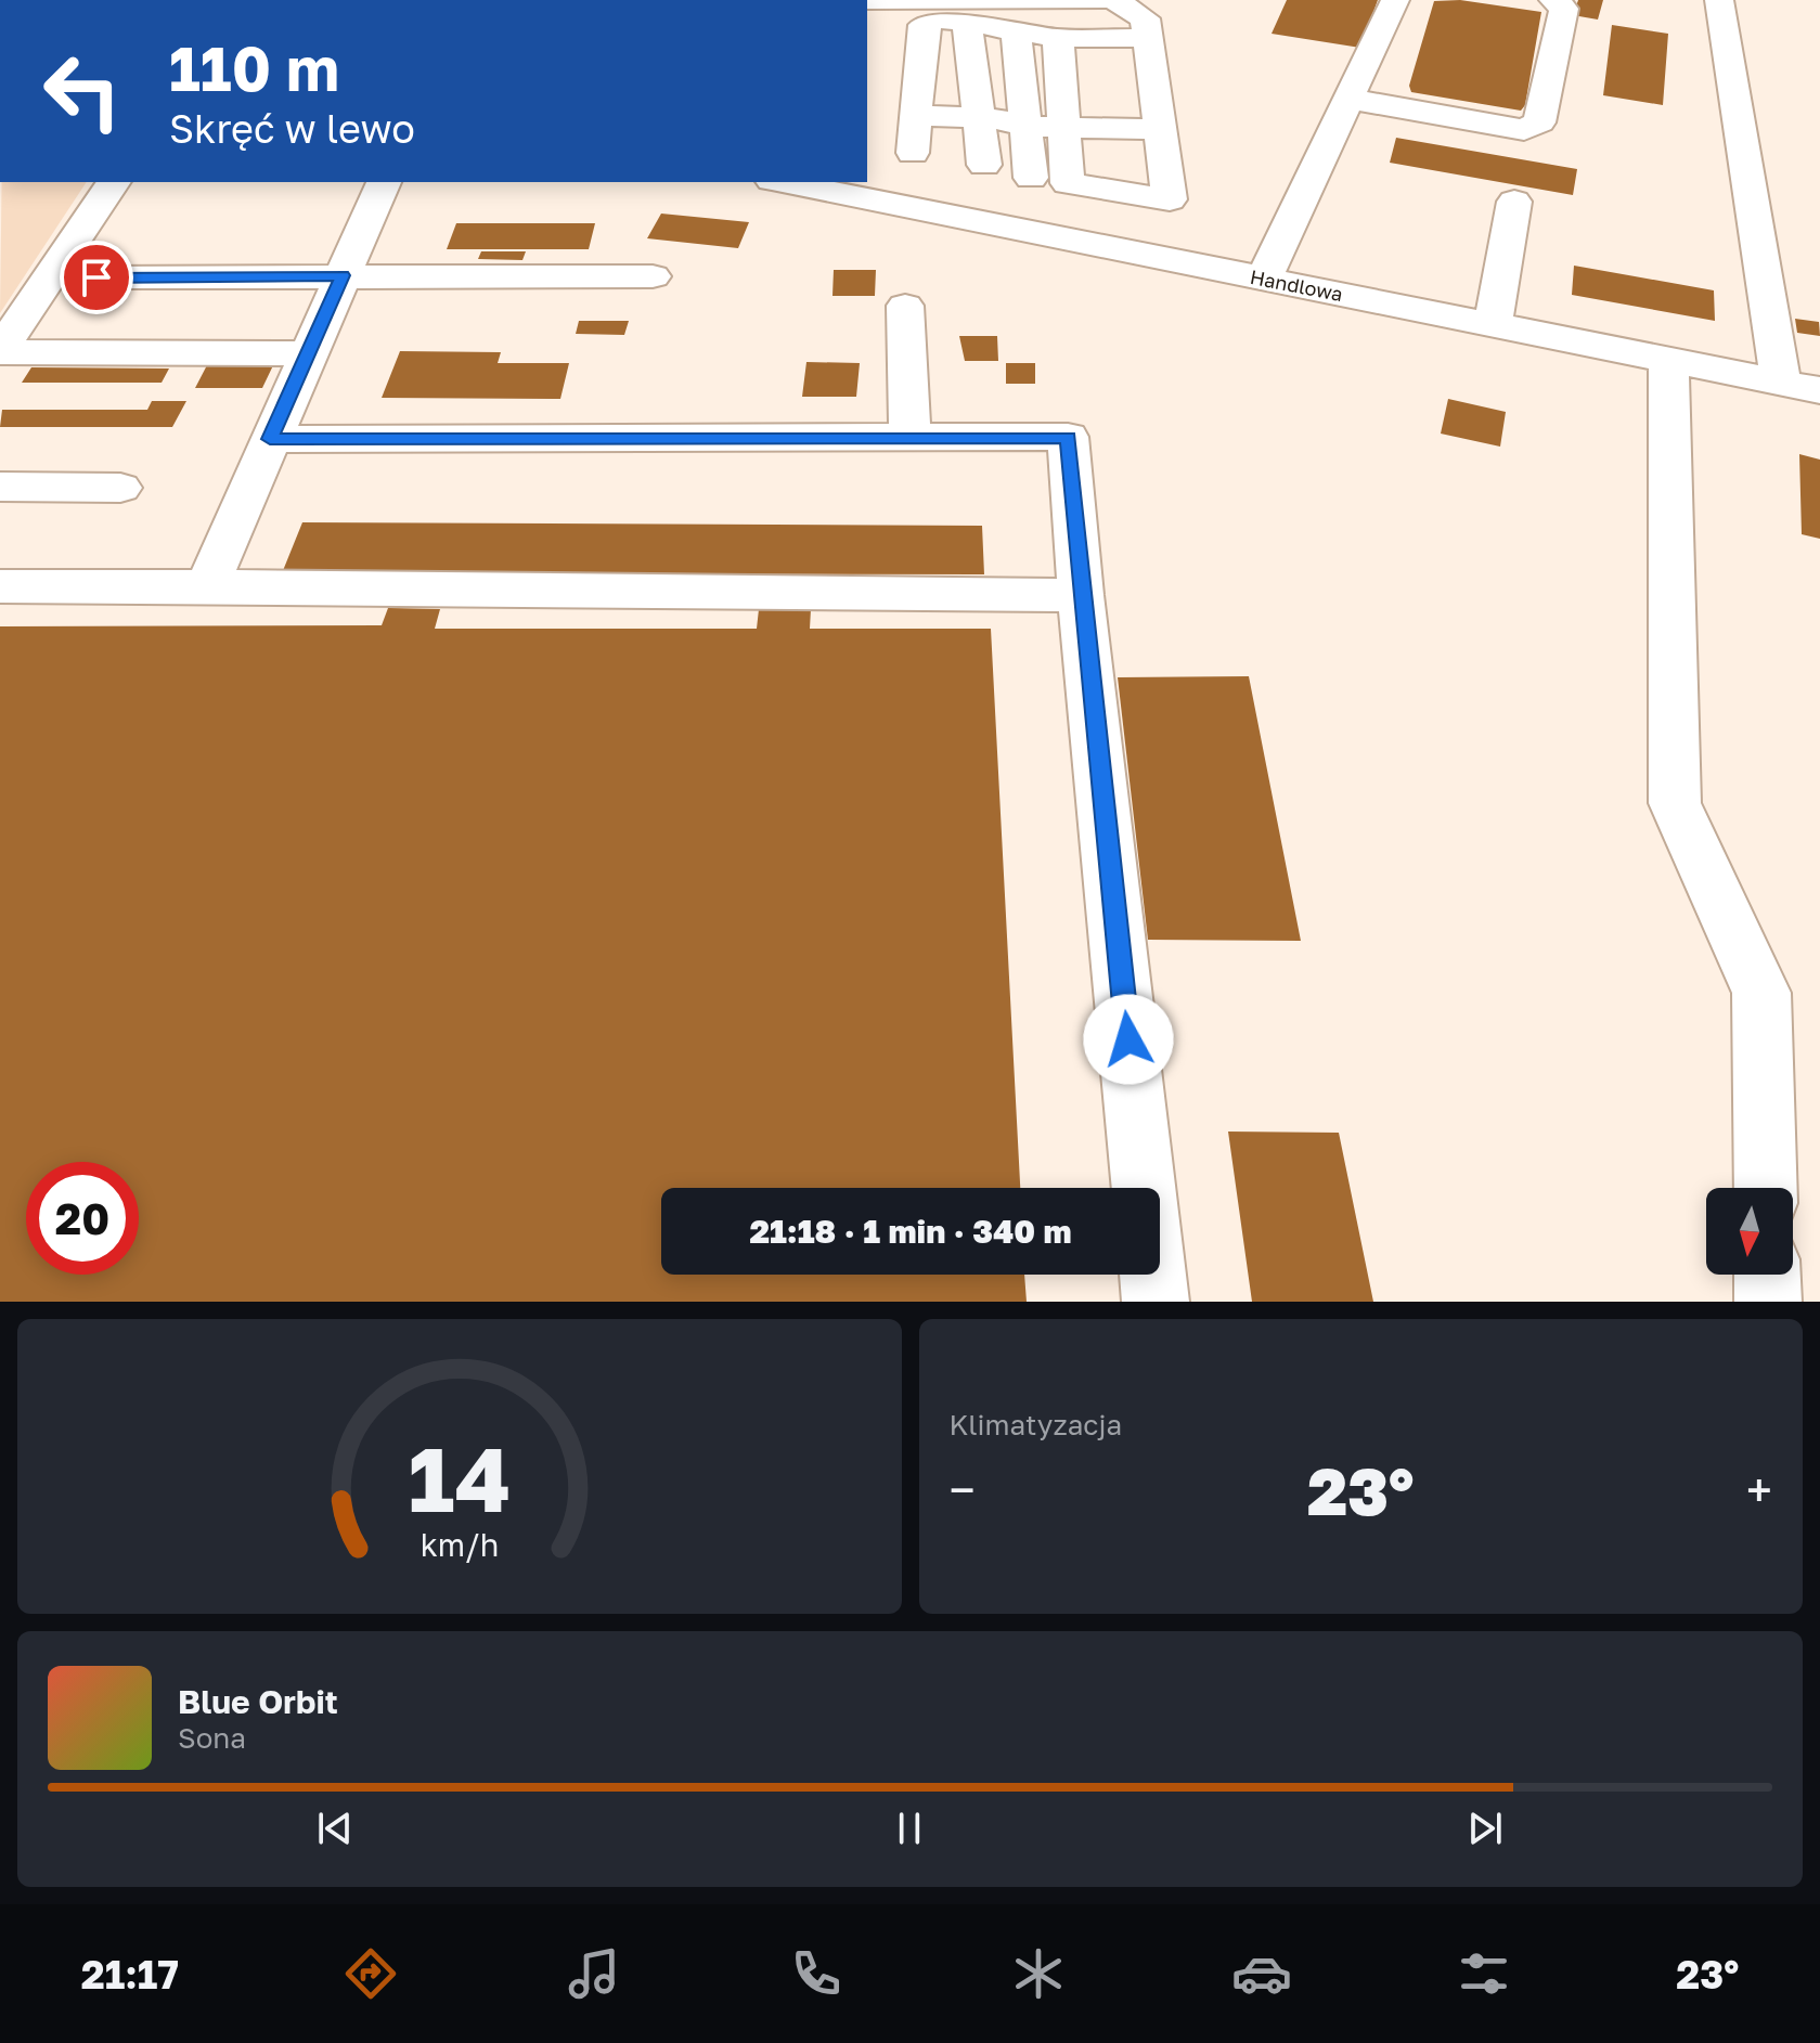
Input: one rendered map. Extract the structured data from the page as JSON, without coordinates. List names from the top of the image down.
{
  "streets": {
    "street": ["Handlowa"]
  },
  "north": "bottom",
  "page": {
    "turn": ["110 m", "Skręć w lewo"],
    "limit": "20",
    "trip": "21:18 · 1 min · 340 m",
    "tile": "Klimatyzacja",
    "heat": ["−", "23°", "+"],
    "song": ["Blue Orbit", "Sona"],
    "tabs": ["21:17", "23°"],
    "gauge": ["14", "km/h"]
  }
}
